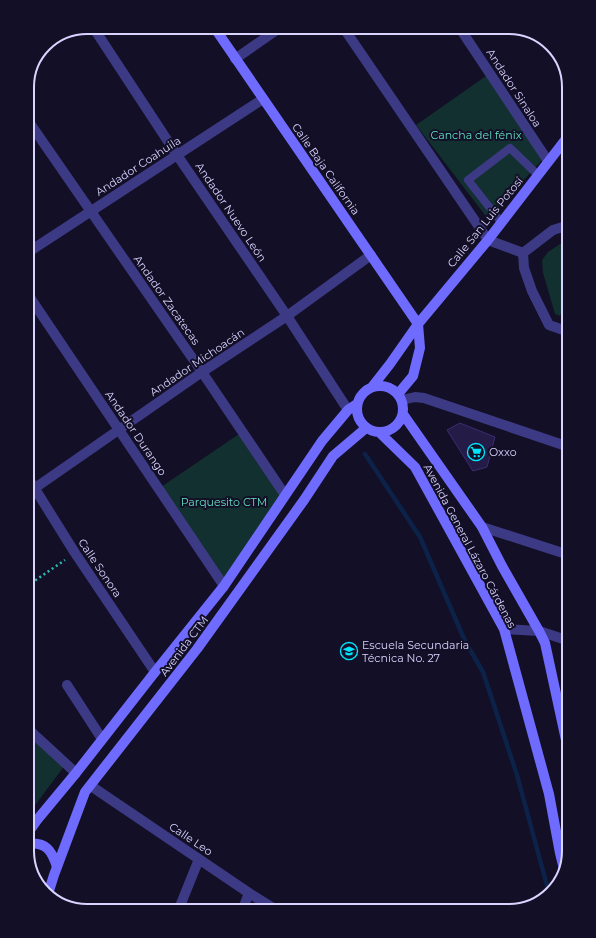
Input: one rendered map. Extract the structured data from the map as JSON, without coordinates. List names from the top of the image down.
{
  "streets": {
    "main road": [
      "Calle Baja California",
      "Calle San Luis Potosí",
      "Avenida General Lázaro Cárdenas",
      "Avenida CTM"
    ],
    "street": [
      "Andador Sinaloa",
      "Andador Coahuila",
      "Andador Nuevo León",
      "Andador Zacatecas",
      "Andador Michoacán",
      "Andador Durango",
      "Calle Sonora",
      "Calle Leo"
    ]
  },
  "crossings": [
    ["Andador Sinaloa", "Calle San Luis Potosí"],
    ["Andador Coahuila", "Calle Baja California"],
    ["Andador Coahuila", "Andador Nuevo León"],
    ["Andador Coahuila", "Andador Zacatecas"],
    ["Calle Baja California", "Calle San Luis Potosí"],
    ["Calle Baja California", "Andador Michoacán"],
    ["Andador Nuevo León", "Andador Michoacán"],
    ["Andador Nuevo León", "Avenida CTM"],
    ["Calle San Luis Potosí", "Avenida General Lázaro Cárdenas"],
    ["Calle San Luis Potosí", "Avenida CTM"],
    ["Andador Zacatecas", "Andador Michoacán"],
    ["Andador Zacatecas", "Avenida CTM"],
    ["Andador Michoacán", "Andador Durango"],
    ["Andador Michoacán", "Calle Sonora"],
    ["Andador Durango", "Avenida CTM"],
    ["Avenida General Lázaro Cárdenas", "Avenida CTM"],
    ["Calle Sonora", "Avenida CTM"],
    ["Avenida CTM", "Calle Leo"]
  ],
  "parks": ["Cancha del fénix", "Parquesito CTM"],
  "places": {
    "supermarket": ["Oxxo"],
    "school or university": ["Escuela Secundaria Técnica No. 27"]
  }
}
